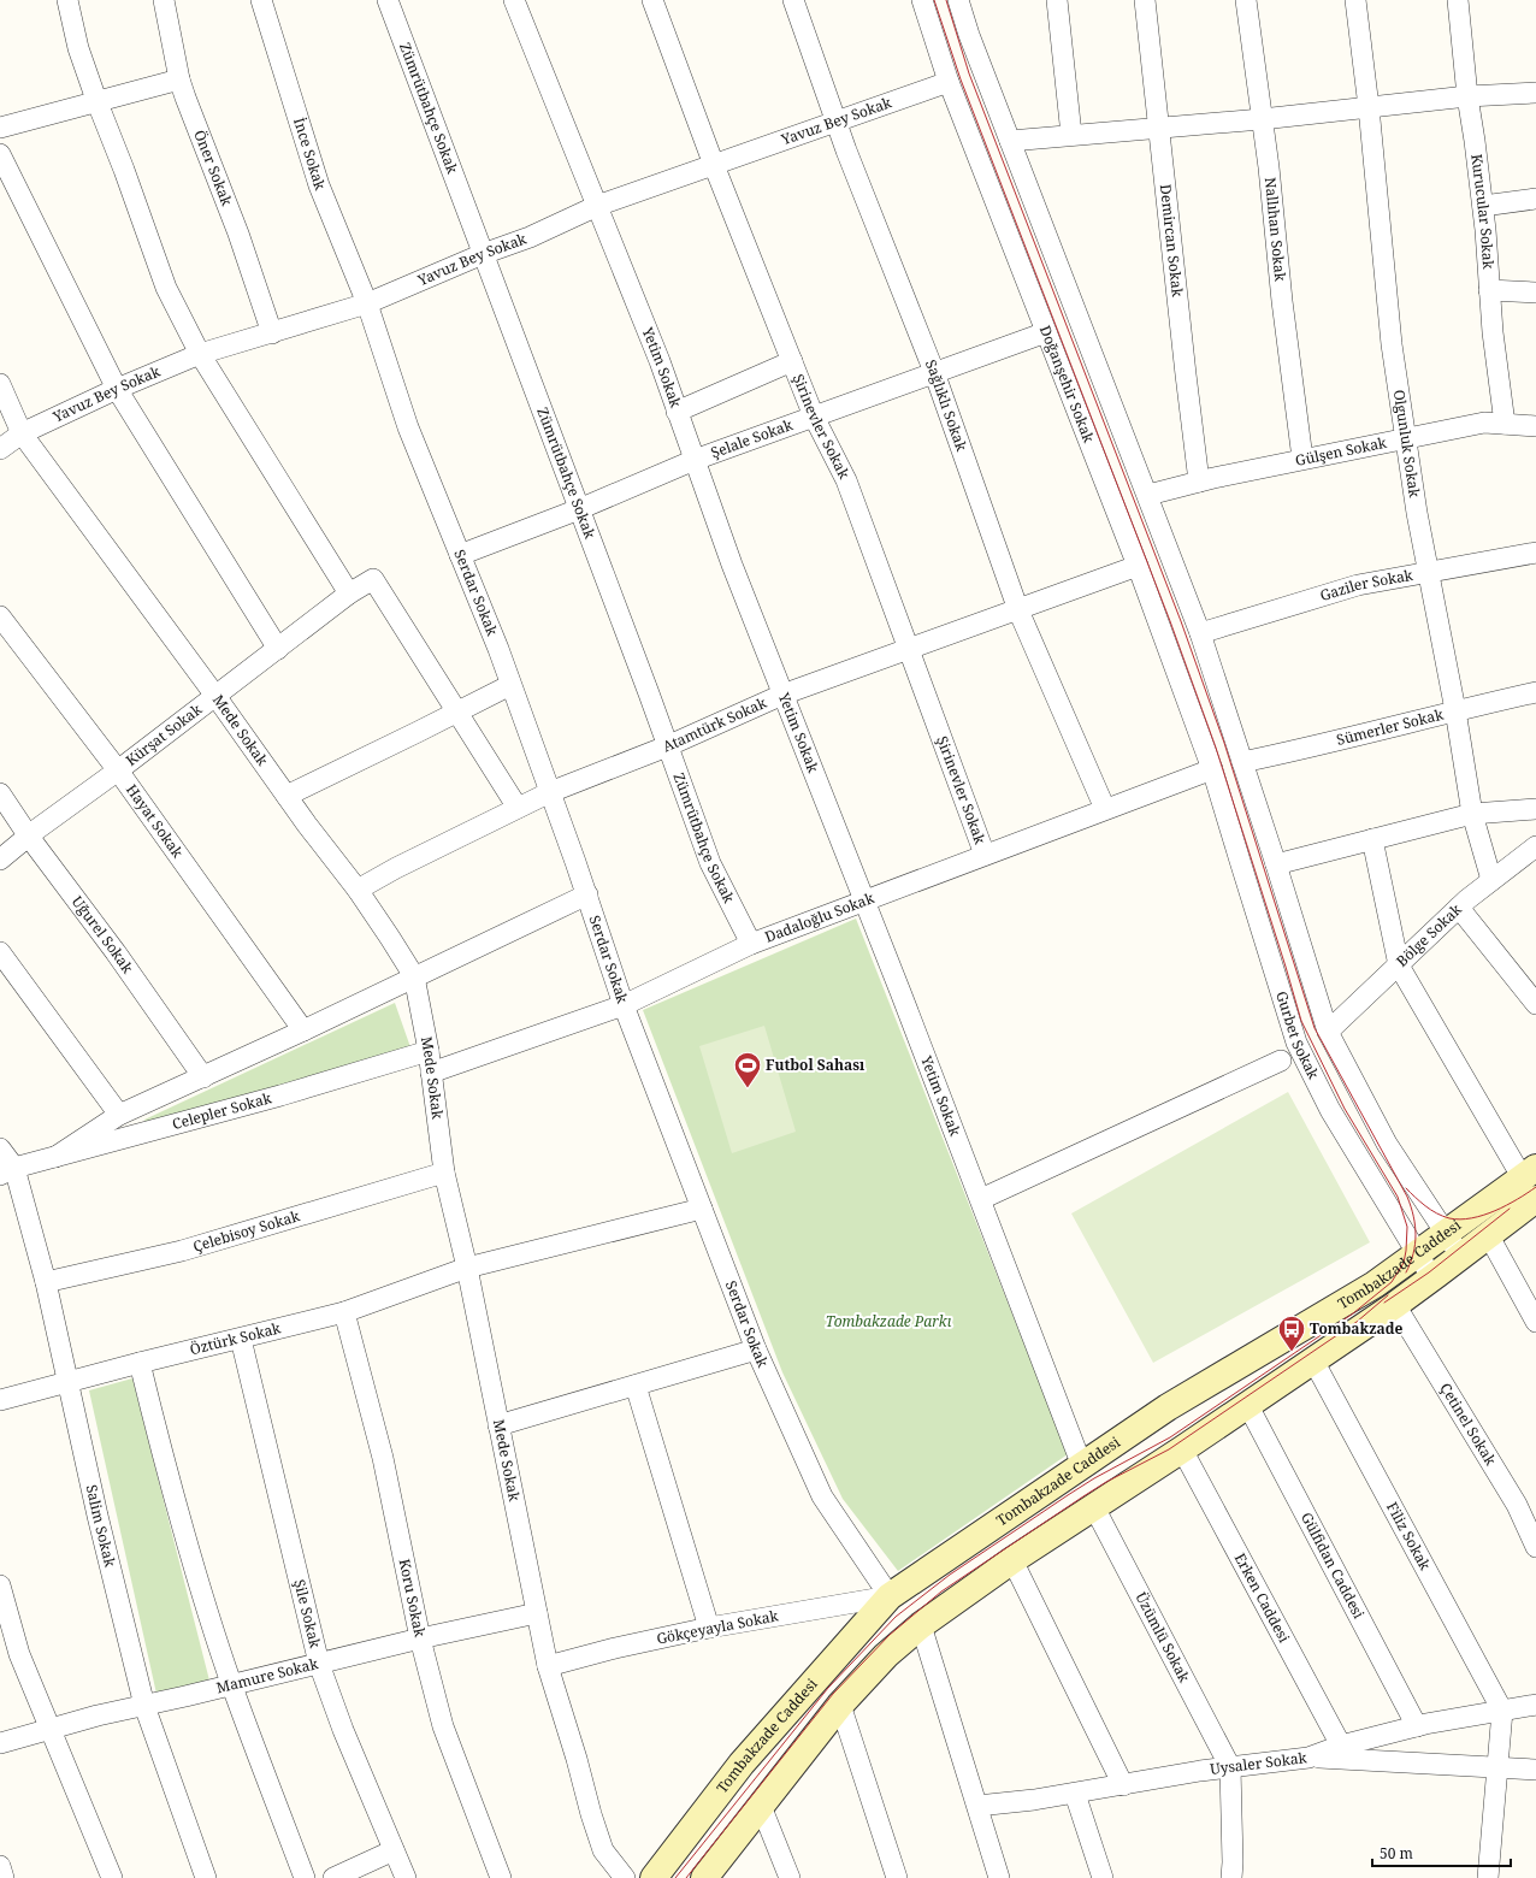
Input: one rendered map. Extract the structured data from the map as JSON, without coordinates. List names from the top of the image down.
{
  "streets": {
    "main road": ["Tombakzade Caddesi"],
    "street": [
      "Zümrütbahçe Sokak",
      "Yavuz Bey Sokak",
      "İnce Sokak",
      "Öner Sokak",
      "Kurucular Sokak",
      "Nallıhan Sokak",
      "Demircan Sokak",
      "Yetim Sokak",
      "Doğanşehir Sokak",
      "Sağlıklı Sokak",
      "Şirinevler Sokak",
      "Şelale Sokak",
      "Olgunluk Sokak",
      "Gülşen Sokak",
      "Gaziler Sokak",
      "Serdar Sokak",
      "Atamtürk Sokak",
      "Sümerler Sokak",
      "Mede Sokak",
      "Kürşat Sokak",
      "Hayat Sokak",
      "Dadaloğlu Sokak",
      "Uğurel Sokak",
      "Bölge Sokak",
      "Gurbet Sokak",
      "Celepler Sokak",
      "Çelebisoy Sokak",
      "Öztürk Sokak",
      "Çetinel Sokak",
      "Salim Sokak",
      "Filiz Sokak",
      "Gülfidan Caddesi",
      "Erken Caddesi",
      "Koru Sokak",
      "Şile Sokak",
      "Gökçeyayla Sokak",
      "Üzümlü Sokak",
      "Mamure Sokak",
      "Uysaler Sokak"
    ]
  },
  "crossings": [
    ["Zümrütbahçe Sokak", "Yavuz Bey Sokak"],
    ["Zümrütbahçe Sokak", "Şelale Sokak"],
    ["Zümrütbahçe Sokak", "Atamtürk Sokak"],
    ["Zümrütbahçe Sokak", "Dadaloğlu Sokak"],
    ["Yavuz Bey Sokak", "İnce Sokak"],
    ["Yavuz Bey Sokak", "Öner Sokak"],
    ["Yavuz Bey Sokak", "Yetim Sokak"],
    ["Yavuz Bey Sokak", "Doğanşehir Sokak"],
    ["Yavuz Bey Sokak", "Sağlıklı Sokak"],
    ["Yavuz Bey Sokak", "Şirinevler Sokak"],
    ["Yavuz Bey Sokak", "Serdar Sokak"],
    ["Yavuz Bey Sokak", "Mede Sokak"],
    ["İnce Sokak", "Serdar Sokak"],
    ["Kurucular Sokak", "Gülşen Sokak"],
    ["Nallıhan Sokak", "Gülşen Sokak"],
    ["Demircan Sokak", "Gülşen Sokak"],
    ["Yetim Sokak", "Şelale Sokak"],
    ["Yetim Sokak", "Atamtürk Sokak"],
    ["Yetim Sokak", "Dadaloğlu Sokak"],
    ["Yetim Sokak", "Tombakzade Caddesi"],
    ["Doğanşehir Sokak", "Şelale Sokak"],
    ["Doğanşehir Sokak", "Atamtürk Sokak"],
    ["Doğanşehir Sokak", "Dadaloğlu Sokak"],
    ["Doğanşehir Sokak", "Gurbet Sokak"],
    ["Sağlıklı Sokak", "Şelale Sokak"],
    ["Sağlıklı Sokak", "Atamtürk Sokak"],
    ["Sağlıklı Sokak", "Dadaloğlu Sokak"],
    ["Şirinevler Sokak", "Şelale Sokak"],
    ["Şirinevler Sokak", "Atamtürk Sokak"],
    ["Şirinevler Sokak", "Dadaloğlu Sokak"],
    ["Şelale Sokak", "Serdar Sokak"],
    ["Olgunluk Sokak", "Gülşen Sokak"],
    ["Olgunluk Sokak", "Gaziler Sokak"],
    ["Olgunluk Sokak", "Sümerler Sokak"],
    ["Olgunluk Sokak", "Bölge Sokak"],
    ["Serdar Sokak", "Atamtürk Sokak"],
    ["Serdar Sokak", "Dadaloğlu Sokak"],
    ["Serdar Sokak", "Tombakzade Caddesi"],
    ["Serdar Sokak", "Öztürk Sokak"],
    ["Serdar Sokak", "Gökçeyayla Sokak"],
    ["Atamtürk Sokak", "Mede Sokak"],
    ["Mede Sokak", "Kürşat Sokak"],
    ["Mede Sokak", "Dadaloğlu Sokak"],
    ["Mede Sokak", "Celepler Sokak"],
    ["Mede Sokak", "Çelebisoy Sokak"],
    ["Mede Sokak", "Öztürk Sokak"],
    ["Mede Sokak", "Gökçeyayla Sokak"],
    ["Mede Sokak", "Mamure Sokak"],
    ["Kürşat Sokak", "Hayat Sokak"],
    ["Kürşat Sokak", "Uğurel Sokak"],
    ["Dadaloğlu Sokak", "Gurbet Sokak"],
    ["Gurbet Sokak", "Tombakzade Caddesi"],
    ["Celepler Sokak", "Salim Sokak"],
    ["Çelebisoy Sokak", "Salim Sokak"],
    ["Tombakzade Caddesi", "Çetinel Sokak"],
    ["Tombakzade Caddesi", "Filiz Sokak"],
    ["Tombakzade Caddesi", "Gülfidan Caddesi"],
    ["Tombakzade Caddesi", "Erken Caddesi"],
    ["Tombakzade Caddesi", "Gökçeyayla Sokak"],
    ["Tombakzade Caddesi", "Üzümlü Sokak"],
    ["Öztürk Sokak", "Salim Sokak"],
    ["Öztürk Sokak", "Koru Sokak"],
    ["Öztürk Sokak", "Şile Sokak"],
    ["Salim Sokak", "Mamure Sokak"],
    ["Filiz Sokak", "Uysaler Sokak"],
    ["Gülfidan Caddesi", "Uysaler Sokak"],
    ["Erken Caddesi", "Uysaler Sokak"],
    ["Koru Sokak", "Mamure Sokak"],
    ["Şile Sokak", "Mamure Sokak"],
    ["Üzümlü Sokak", "Uysaler Sokak"]
  ],
  "parks": ["Tombakzade Parkı"],
  "places": {
    "sports": ["Futbol Sahası"],
    "bus stop": ["Tombakzade"]
  },
  "scale_bar": "50 m"
}
